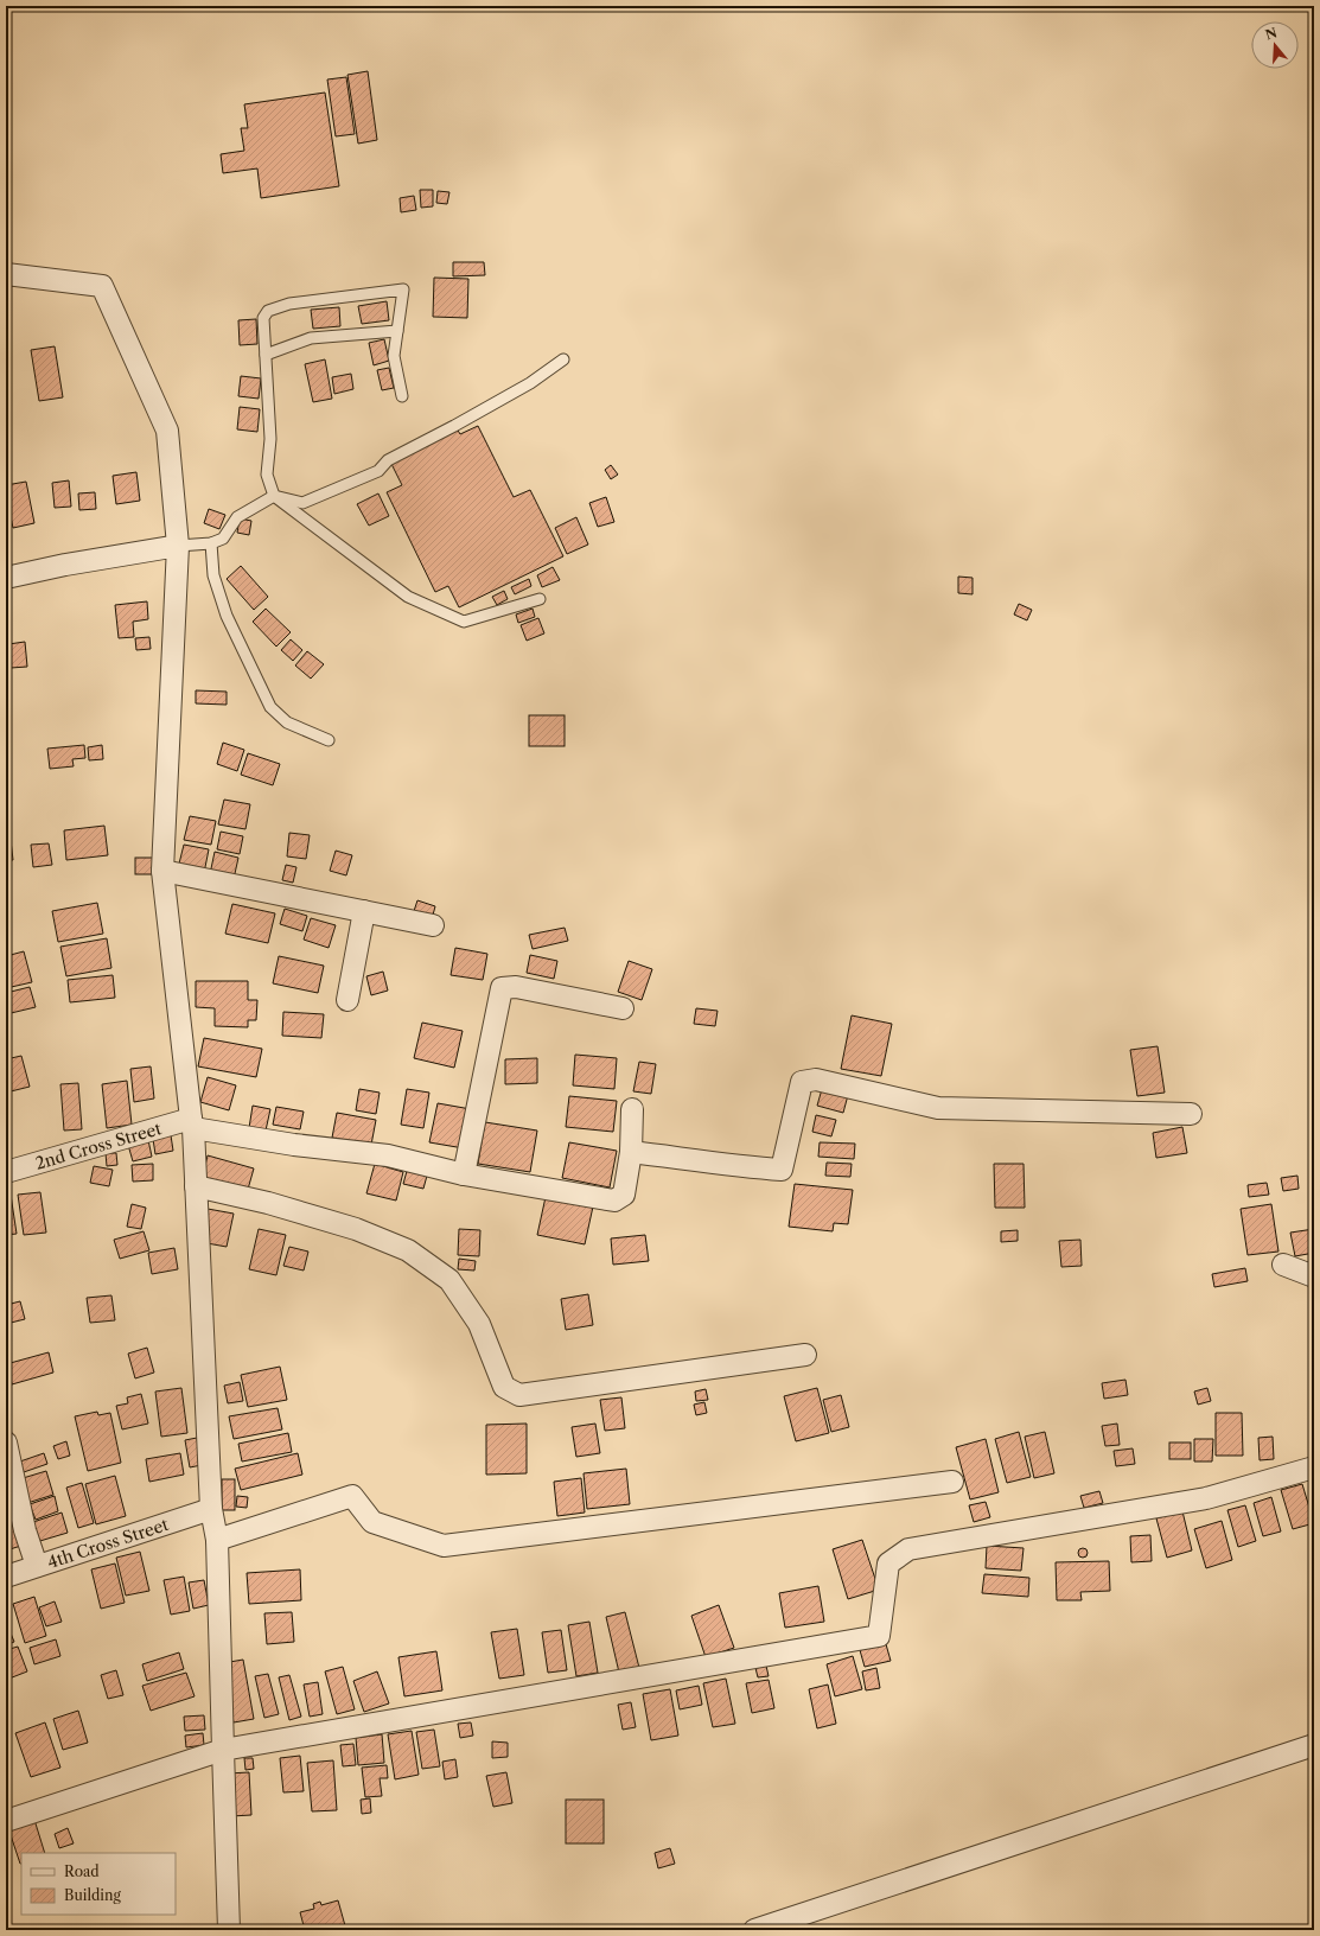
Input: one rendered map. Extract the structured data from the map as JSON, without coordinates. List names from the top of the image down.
{
  "streets": {
    "street": ["2nd Cross Street", "4th Cross Street"]
  },
  "legend": ["Road", "Building"],
  "north": "top"
}
